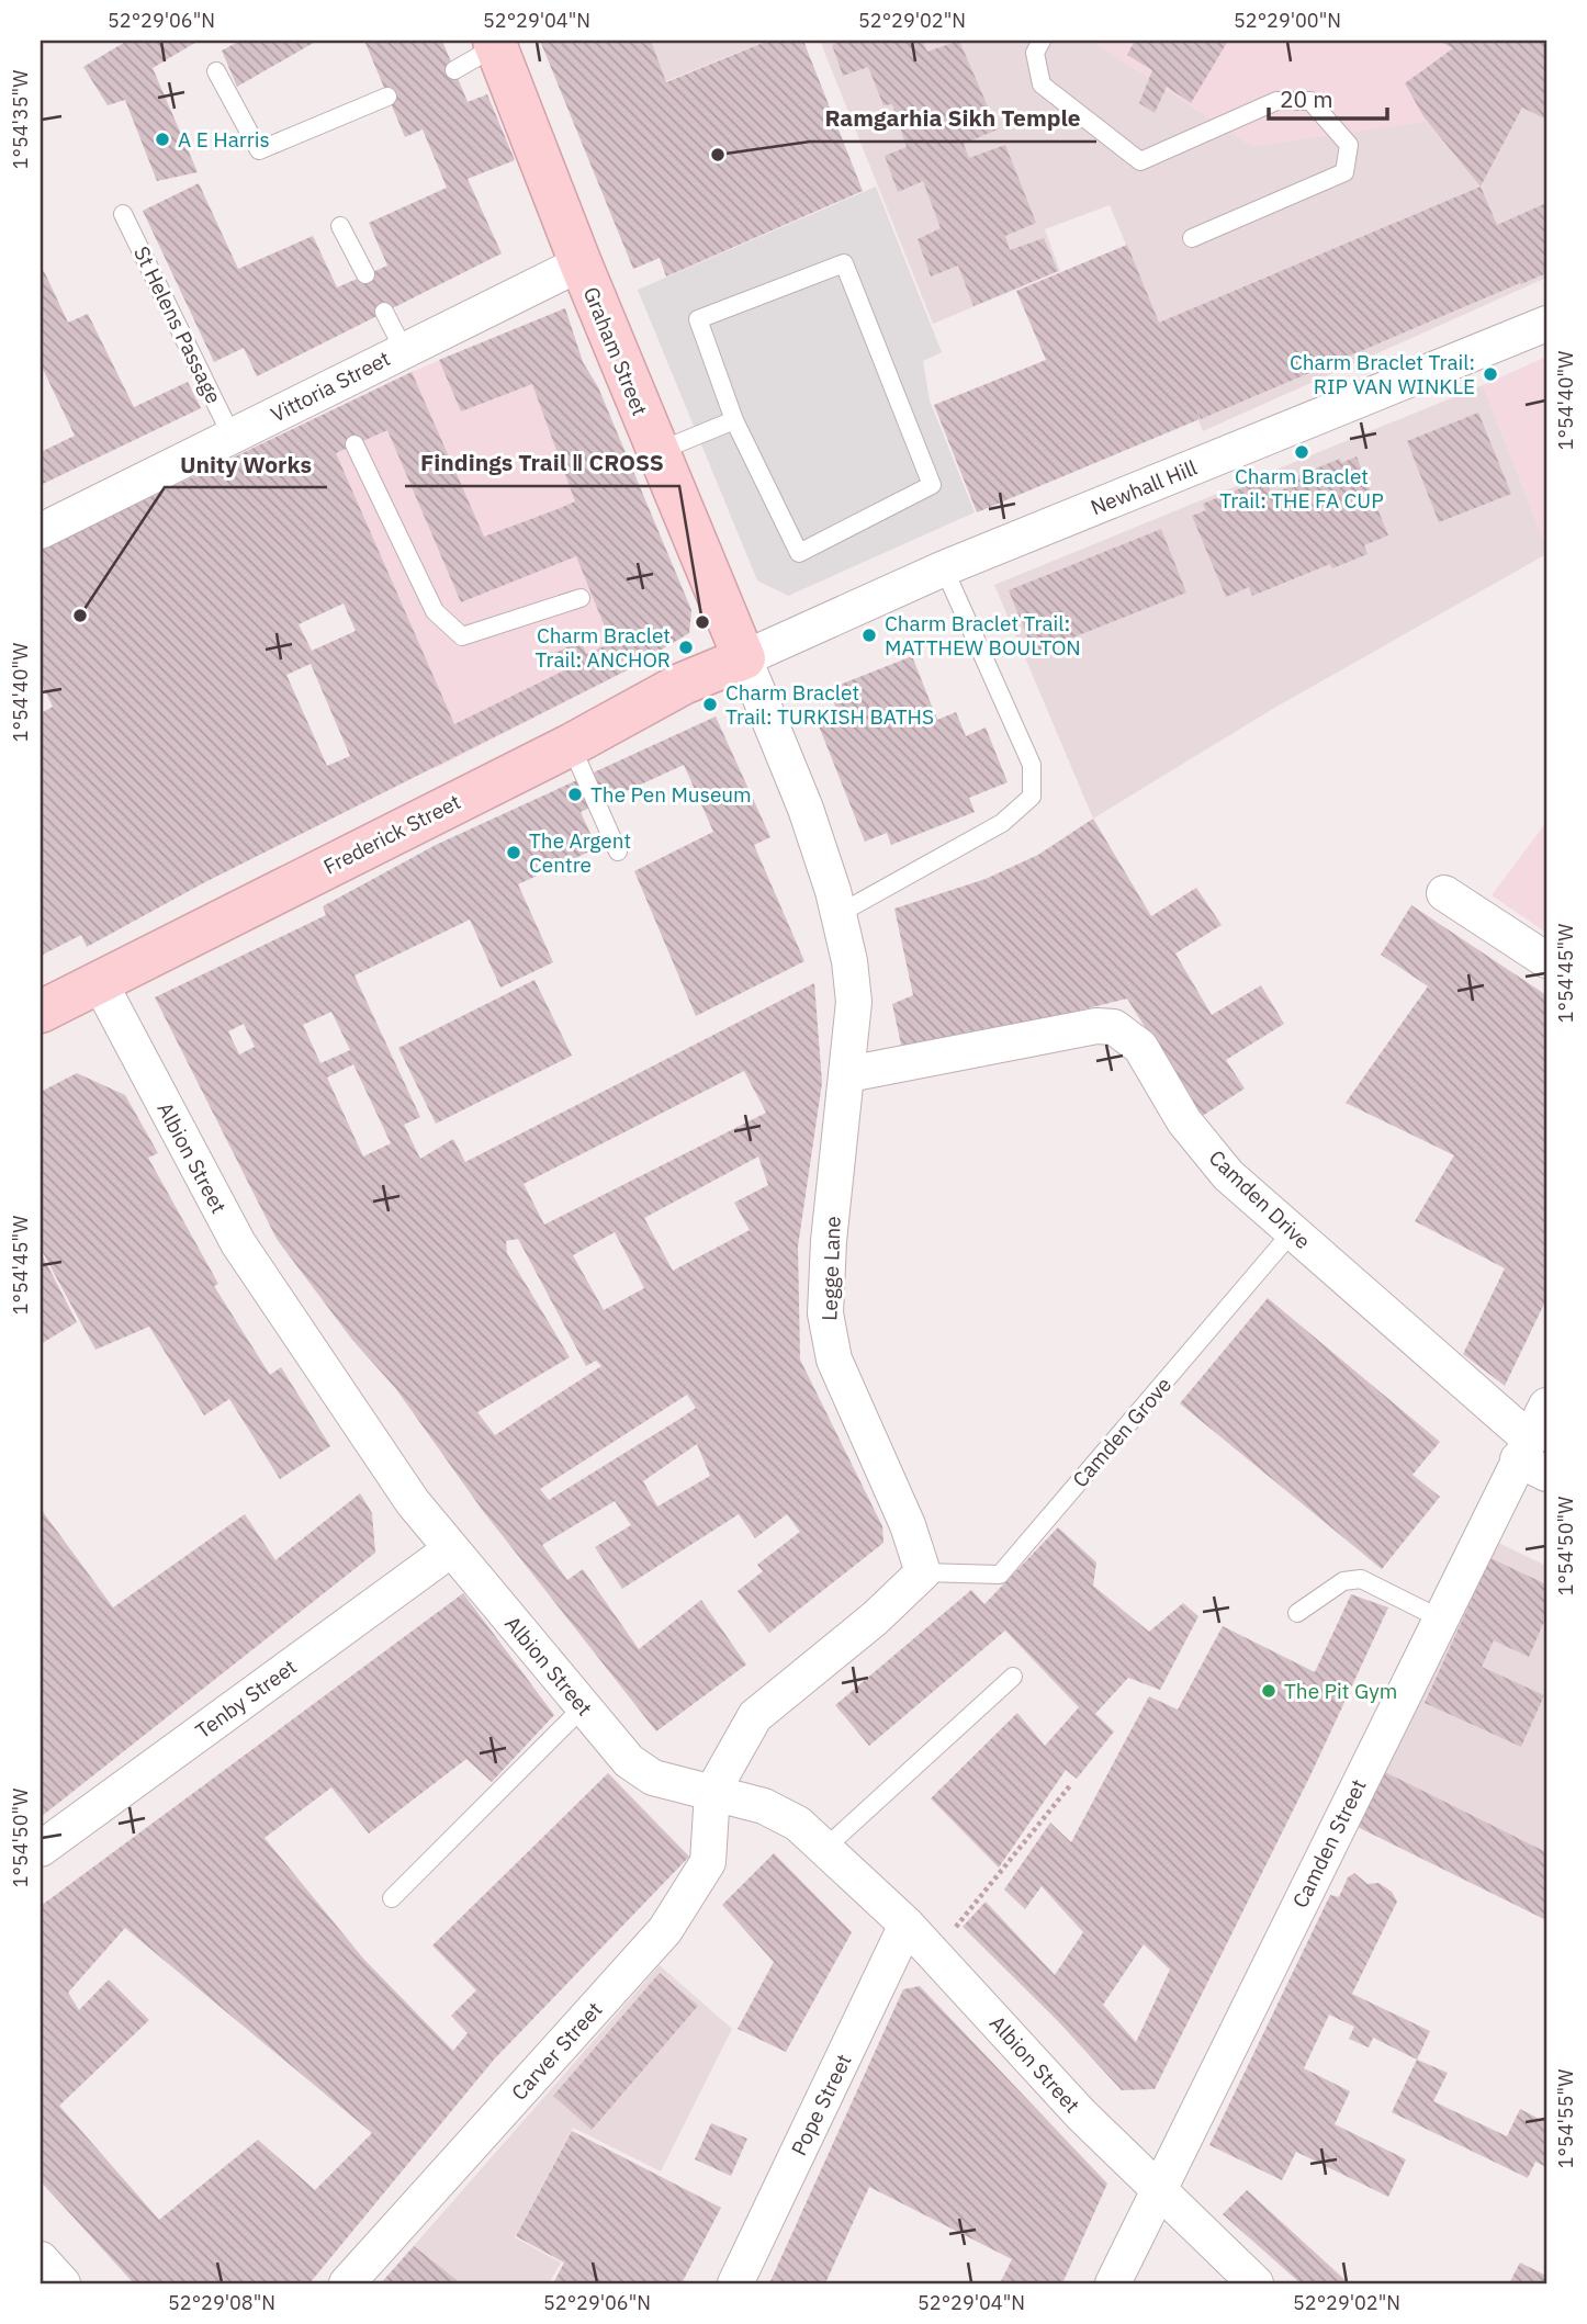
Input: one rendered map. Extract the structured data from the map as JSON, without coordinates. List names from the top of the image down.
{
  "streets": {
    "street": [
      "Graham Street",
      "Vittoria Street",
      "Newhall Hill",
      "Frederick Street",
      "Albion Street",
      "Camden Drive",
      "Legge Lane",
      "Tenby Street",
      "Camden Street",
      "Carver Street",
      "Pope Street"
    ],
    "lane": ["St Helens Passage", "Camden Grove"]
  },
  "crossings": [
    ["St Helens Passage", "Vittoria Street"],
    ["Graham Street", "Vittoria Street"],
    ["Graham Street", "Newhall Hill"],
    ["Graham Street", "Frederick Street"],
    ["Graham Street", "Legge Lane"],
    ["Newhall Hill", "Frederick Street"],
    ["Newhall Hill", "Legge Lane"],
    ["Frederick Street", "Albion Street"],
    ["Frederick Street", "Legge Lane"],
    ["Albion Street", "Tenby Street"],
    ["Albion Street", "Camden Street"],
    ["Albion Street", "Carver Street"],
    ["Albion Street", "Pope Street"],
    ["Camden Drive", "Legge Lane"],
    ["Camden Drive", "Camden Grove"],
    ["Camden Drive", "Camden Street"],
    ["Legge Lane", "Camden Grove"]
  ],
  "places": [
    "A E Harris",
    "Ramgarhia Sikh Temple",
    "Charm Braclet Trail: RIP VAN WINKLE",
    "Charm Braclet Trail: THE FA CUP",
    "Unity Works",
    "Findings Trail ‖ CROSS",
    "Charm Braclet Trail: MATTHEW BOULTON",
    "Charm Braclet Trail: ANCHOR",
    "Charm Braclet Trail: TURKISH BATHS",
    "The Pen Museum",
    "The Argent Centre",
    "The Pit Gym"
  ],
  "scale_bar": "20 m",
  "coordinates": [
    "52°29'06\"N",
    "52°29'04\"N",
    "52°29'02\"N",
    "52°29'00\"N",
    "1°54'35\"W",
    "1°54'40\"W",
    "1°54'45\"W",
    "1°54'50\"W",
    "1°54'55\"W",
    "52°29'08\"N"
  ]
}
